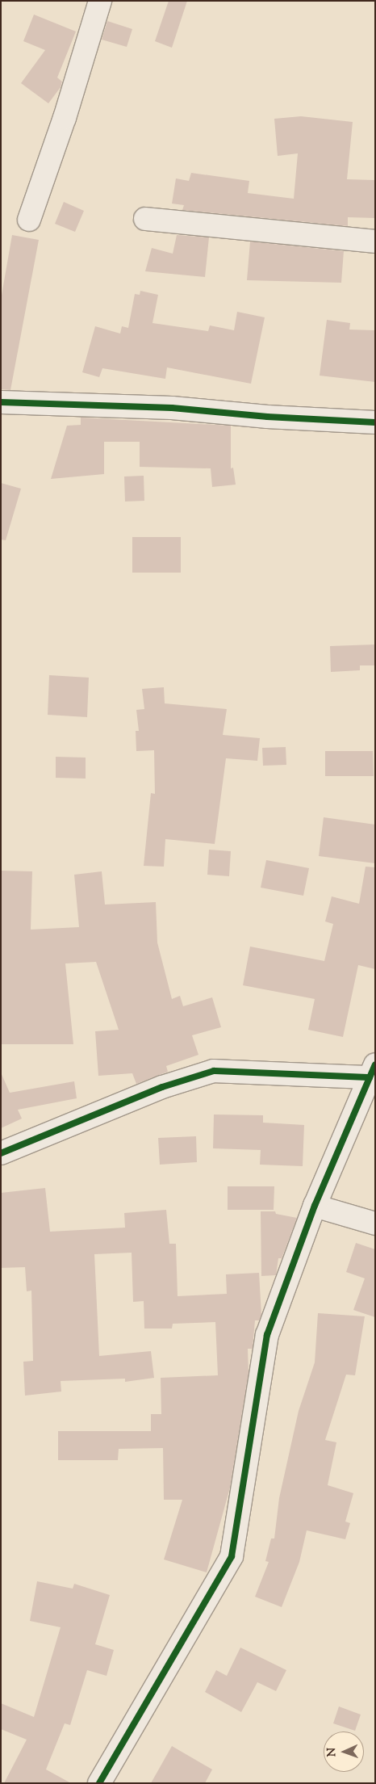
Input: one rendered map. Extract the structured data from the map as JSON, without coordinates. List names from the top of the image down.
{
  "north": "left"
}
